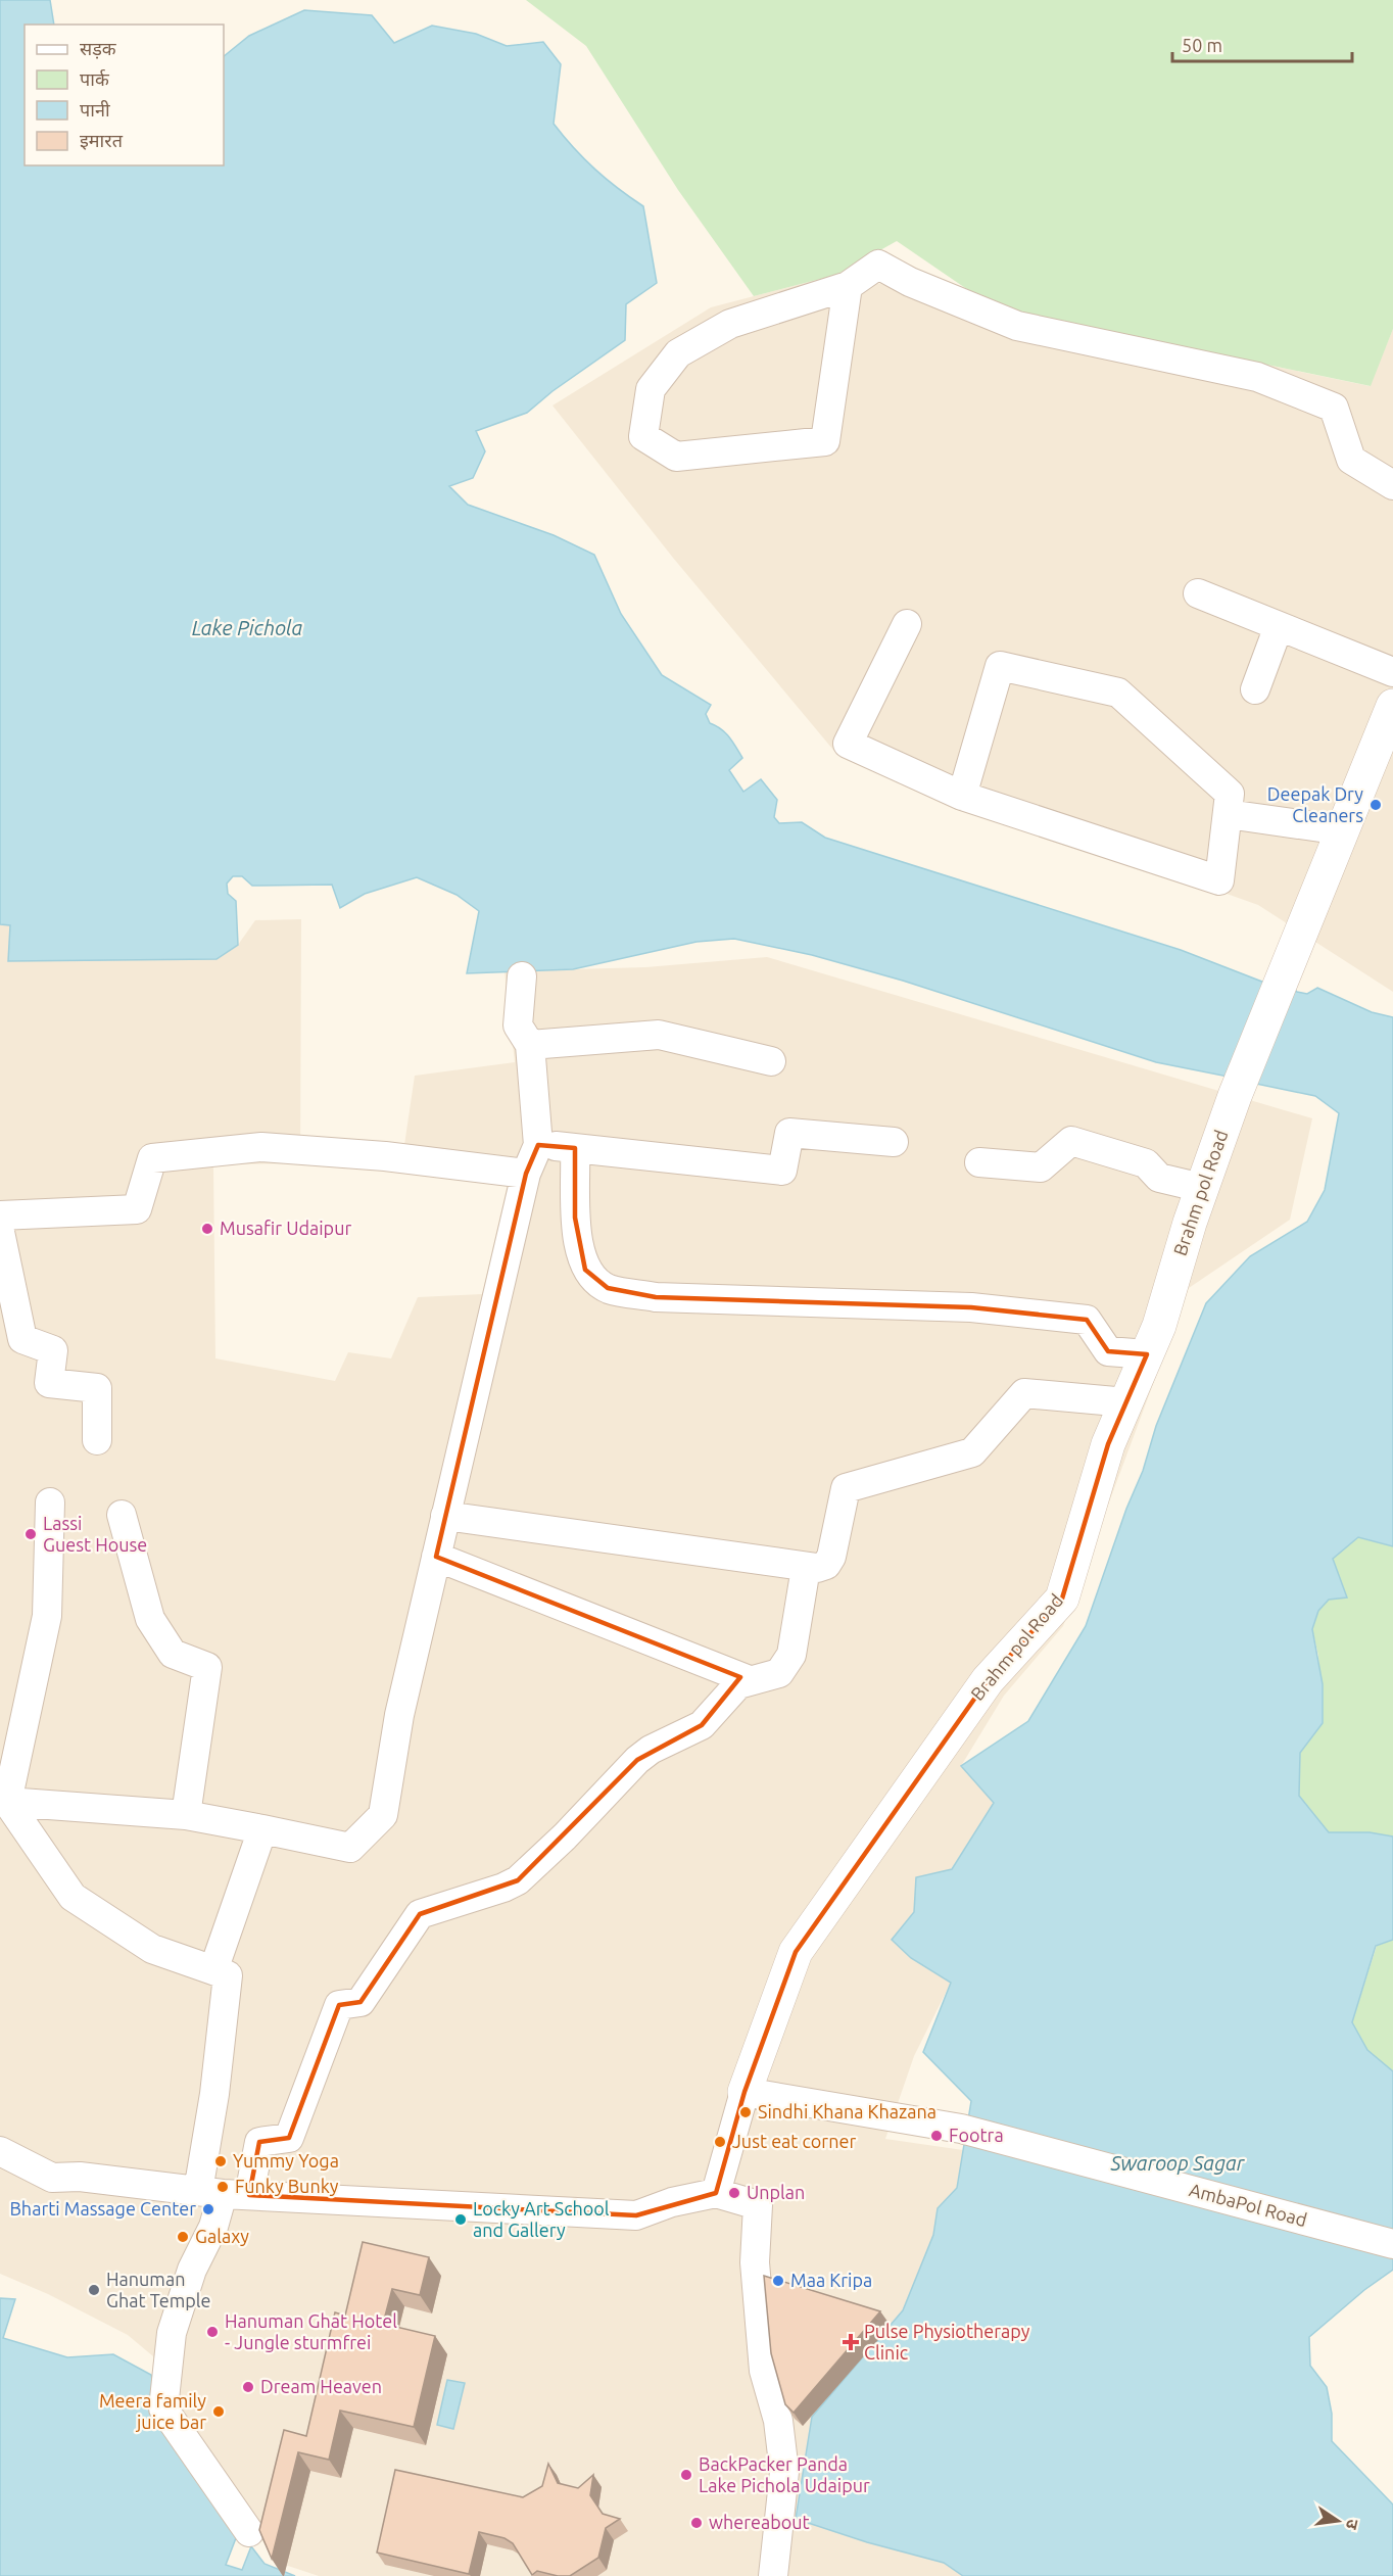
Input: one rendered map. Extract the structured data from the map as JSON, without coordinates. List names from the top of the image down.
{
  "streets": {
    "street": ["Brahm pol Road", "AmbaPol Road"]
  },
  "crossings": [
    ["Brahm pol Road", "AmbaPol Road"]
  ],
  "water": ["Lake Pichola", "Swaroop Sagar"],
  "places": {
    "other": [
      "Deepak Dry Cleaners",
      "Musafir Udaipur",
      "Lassi Guest House",
      "Sindhi Khana Khazana",
      "Footra",
      "Just eat corner",
      "Yummy Yoga",
      "Funky Bunky",
      "Unplan",
      "Bharti Massage Center",
      "Locky Art School and Gallery",
      "Galaxy",
      "Maa Kripa",
      "Hanuman Ghat Temple",
      "Hanuman Ghat Hotel - Jungle sturmfrei",
      "Dream Heaven",
      "Meera family juice bar",
      "BackPacker Panda Lake Pichola Udaipur",
      "whereabout"
    ],
    "health": ["Pulse Physiotherapy Clinic"]
  },
  "legend": [
    "सड़क",
    "पार्क",
    "पानी",
    "इमारत"
  ],
  "scale_bar": "50 m",
  "north": "right"
}
